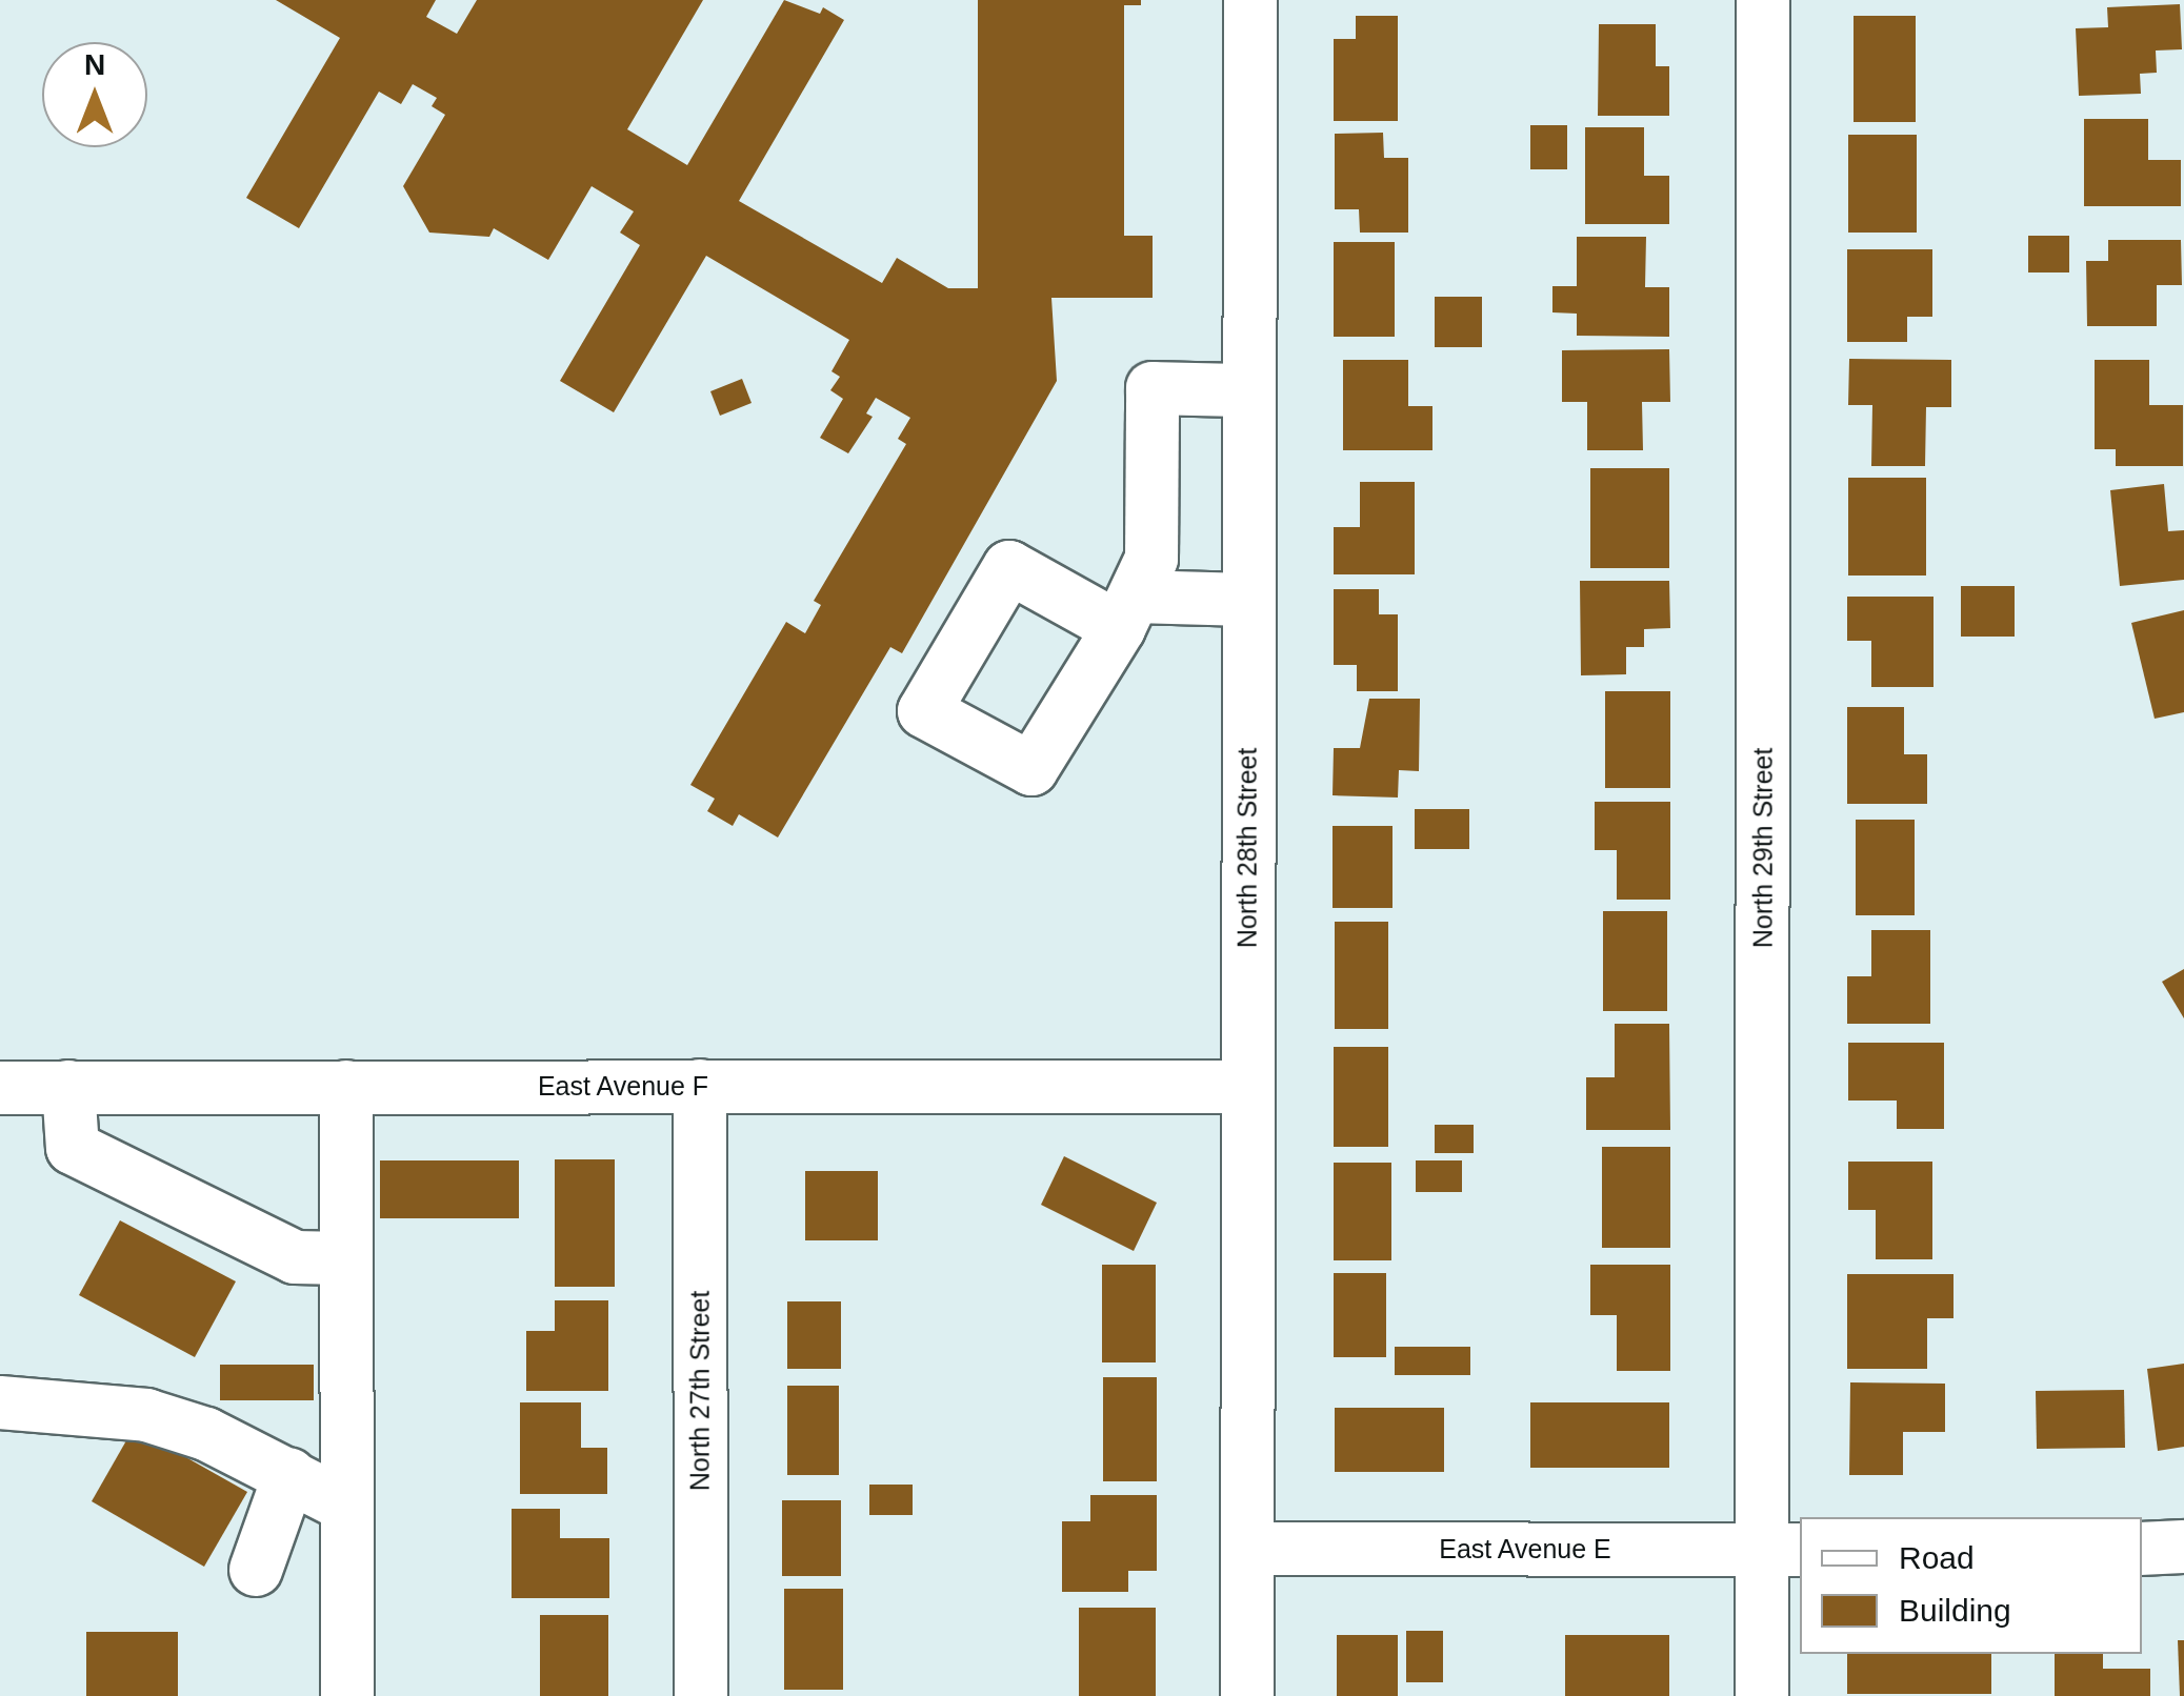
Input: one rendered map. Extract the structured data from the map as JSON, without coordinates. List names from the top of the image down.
{
  "streets": {
    "street": [
      "North 28th Street",
      "North 29th Street",
      "East Avenue F",
      "North 27th Street",
      "East Avenue E"
    ]
  },
  "crossings": [
    ["North 28th Street", "East Avenue F"],
    ["North 28th Street", "East Avenue E"],
    ["North 29th Street", "East Avenue E"],
    ["East Avenue F", "North 27th Street"]
  ],
  "legend": ["Road", "Building"],
  "north": "top"
}
